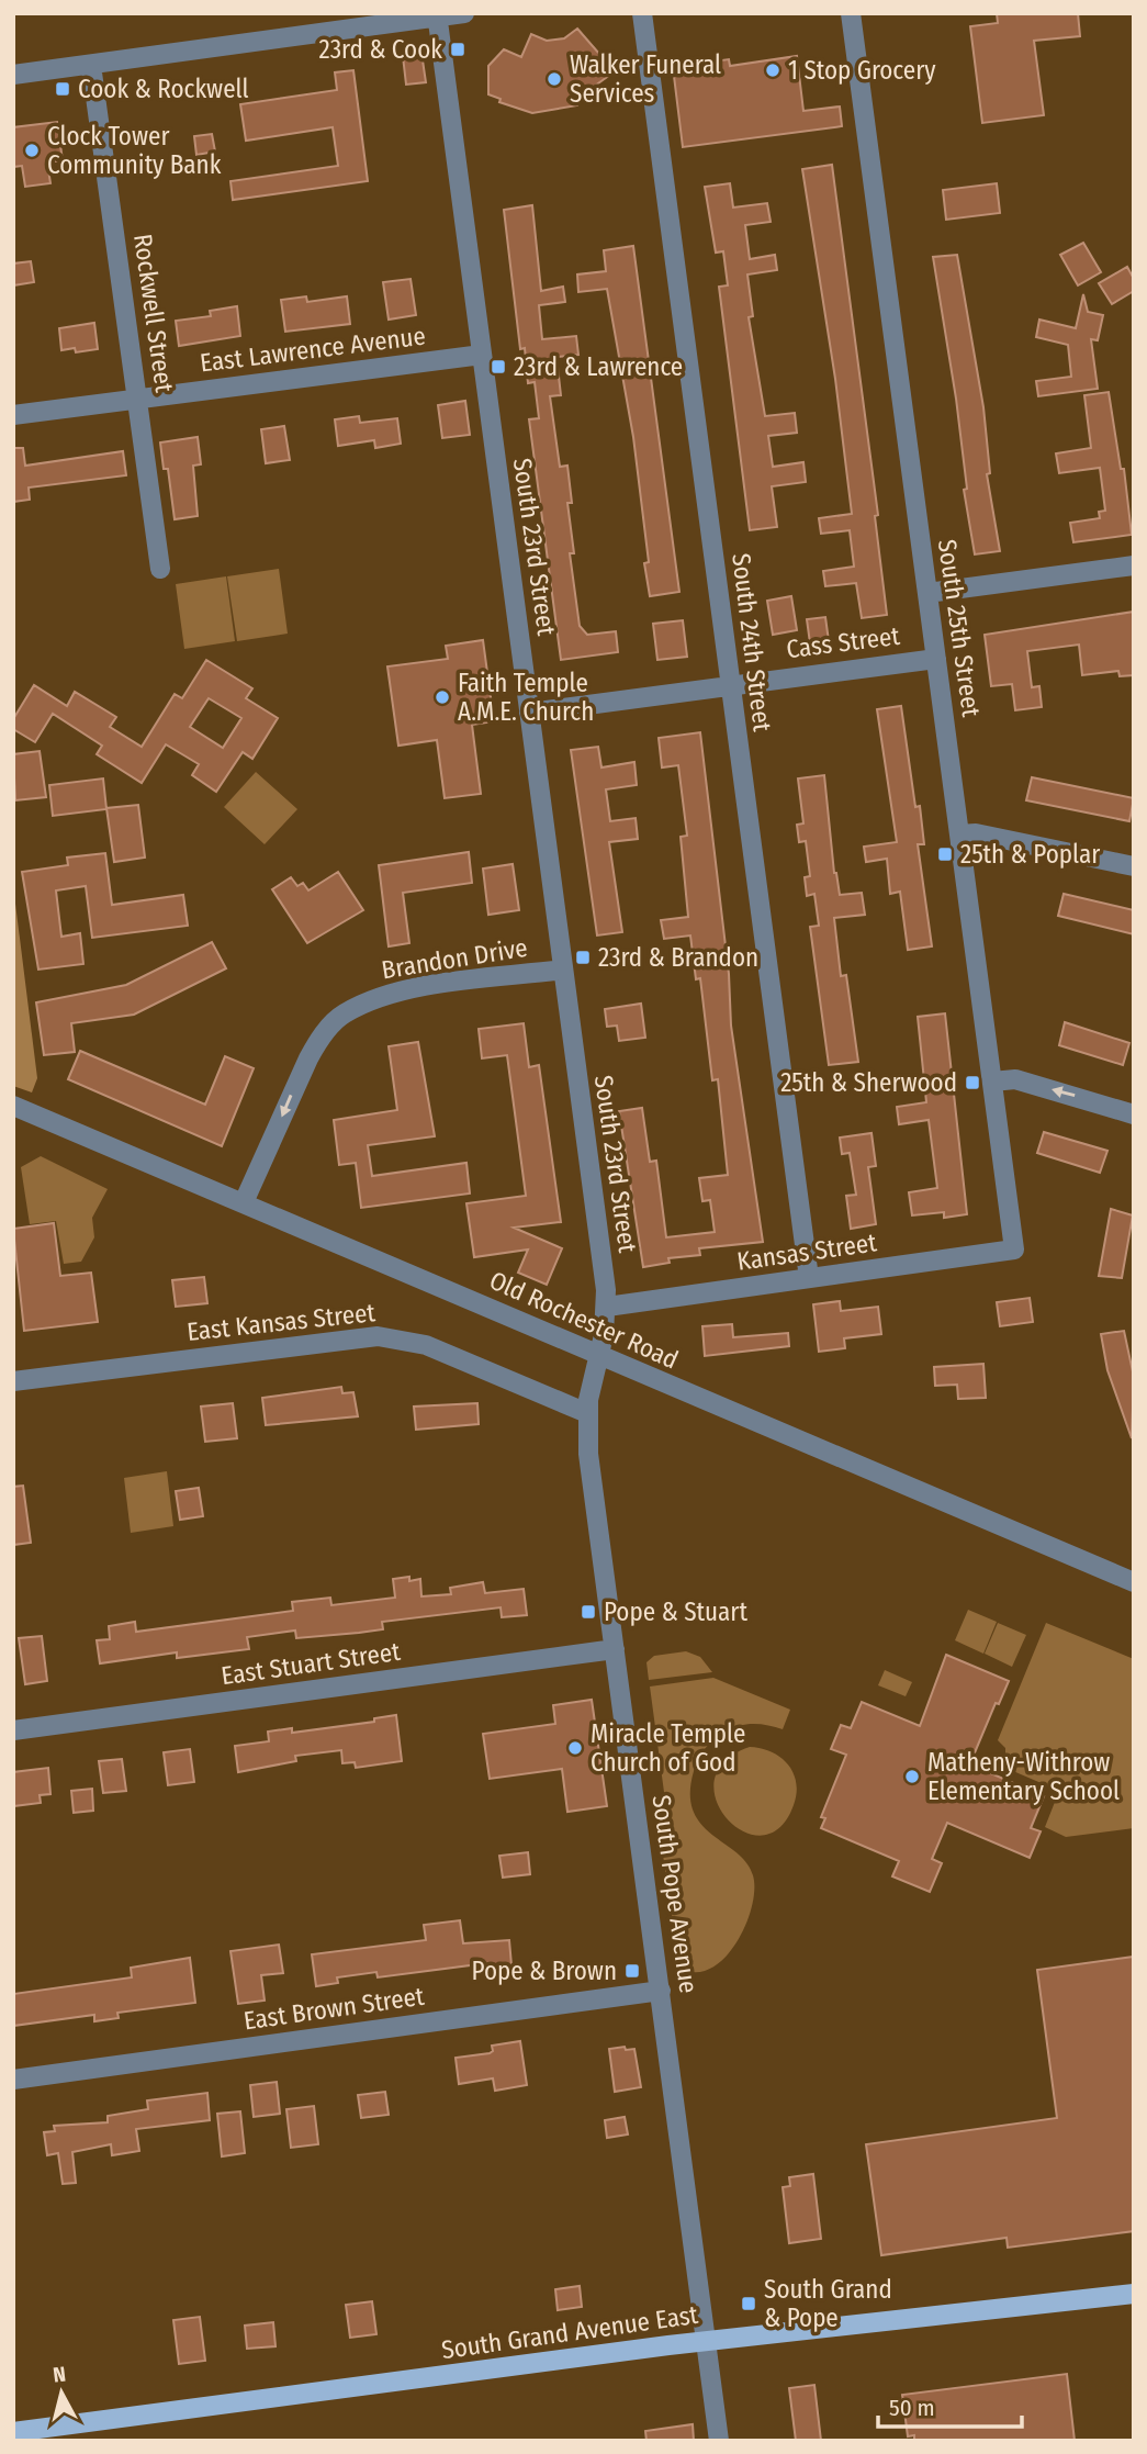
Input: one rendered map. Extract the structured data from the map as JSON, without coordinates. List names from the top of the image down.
{
  "streets": {
    "main road": ["South Grand Avenue East"],
    "street": [
      "Rockwell Street",
      "East Lawrence Avenue",
      "South 23rd Street",
      "South 25th Street",
      "South 24th Street",
      "Cass Street",
      "Brandon Drive",
      "Kansas Street",
      "Old Rochester Road",
      "East Kansas Street",
      "East Stuart Street",
      "South Pope Avenue",
      "East Brown Street"
    ]
  },
  "crossings": [
    ["Rockwell Street", "East Lawrence Avenue"],
    ["East Lawrence Avenue", "South 23rd Street"],
    ["South 23rd Street", "Cass Street"],
    ["South 23rd Street", "Brandon Drive"],
    ["South 23rd Street", "Kansas Street"],
    ["South 23rd Street", "Old Rochester Road"],
    ["South 23rd Street", "South Pope Avenue"],
    ["South 25th Street", "Cass Street"],
    ["South 25th Street", "Kansas Street"],
    ["South 24th Street", "Cass Street"],
    ["South 24th Street", "Kansas Street"],
    ["Brandon Drive", "Old Rochester Road"],
    ["Old Rochester Road", "South Pope Avenue"],
    ["East Kansas Street", "South Pope Avenue"],
    ["East Stuart Street", "South Pope Avenue"],
    ["South Pope Avenue", "East Brown Street"],
    ["South Pope Avenue", "South Grand Avenue East"]
  ],
  "one_way": ["Brandon Drive"],
  "places": {
    "transit": [
      "23rd & Cook",
      "Cook & Rockwell",
      "23rd & Lawrence",
      "25th & Poplar",
      "23rd & Brandon",
      "25th & Sherwood",
      "Pope & Stuart",
      "Pope & Brown",
      "South Grand & Pope"
    ],
    "other": [
      "1 Stop Grocery",
      "Walker Funeral Services",
      "Clock Tower Community Bank",
      "Faith Temple A.M.E. Church",
      "Miracle Temple Church of God",
      "Matheny-Withrow Elementary School"
    ]
  },
  "scale_bar": "50 m",
  "north": "top"
}
